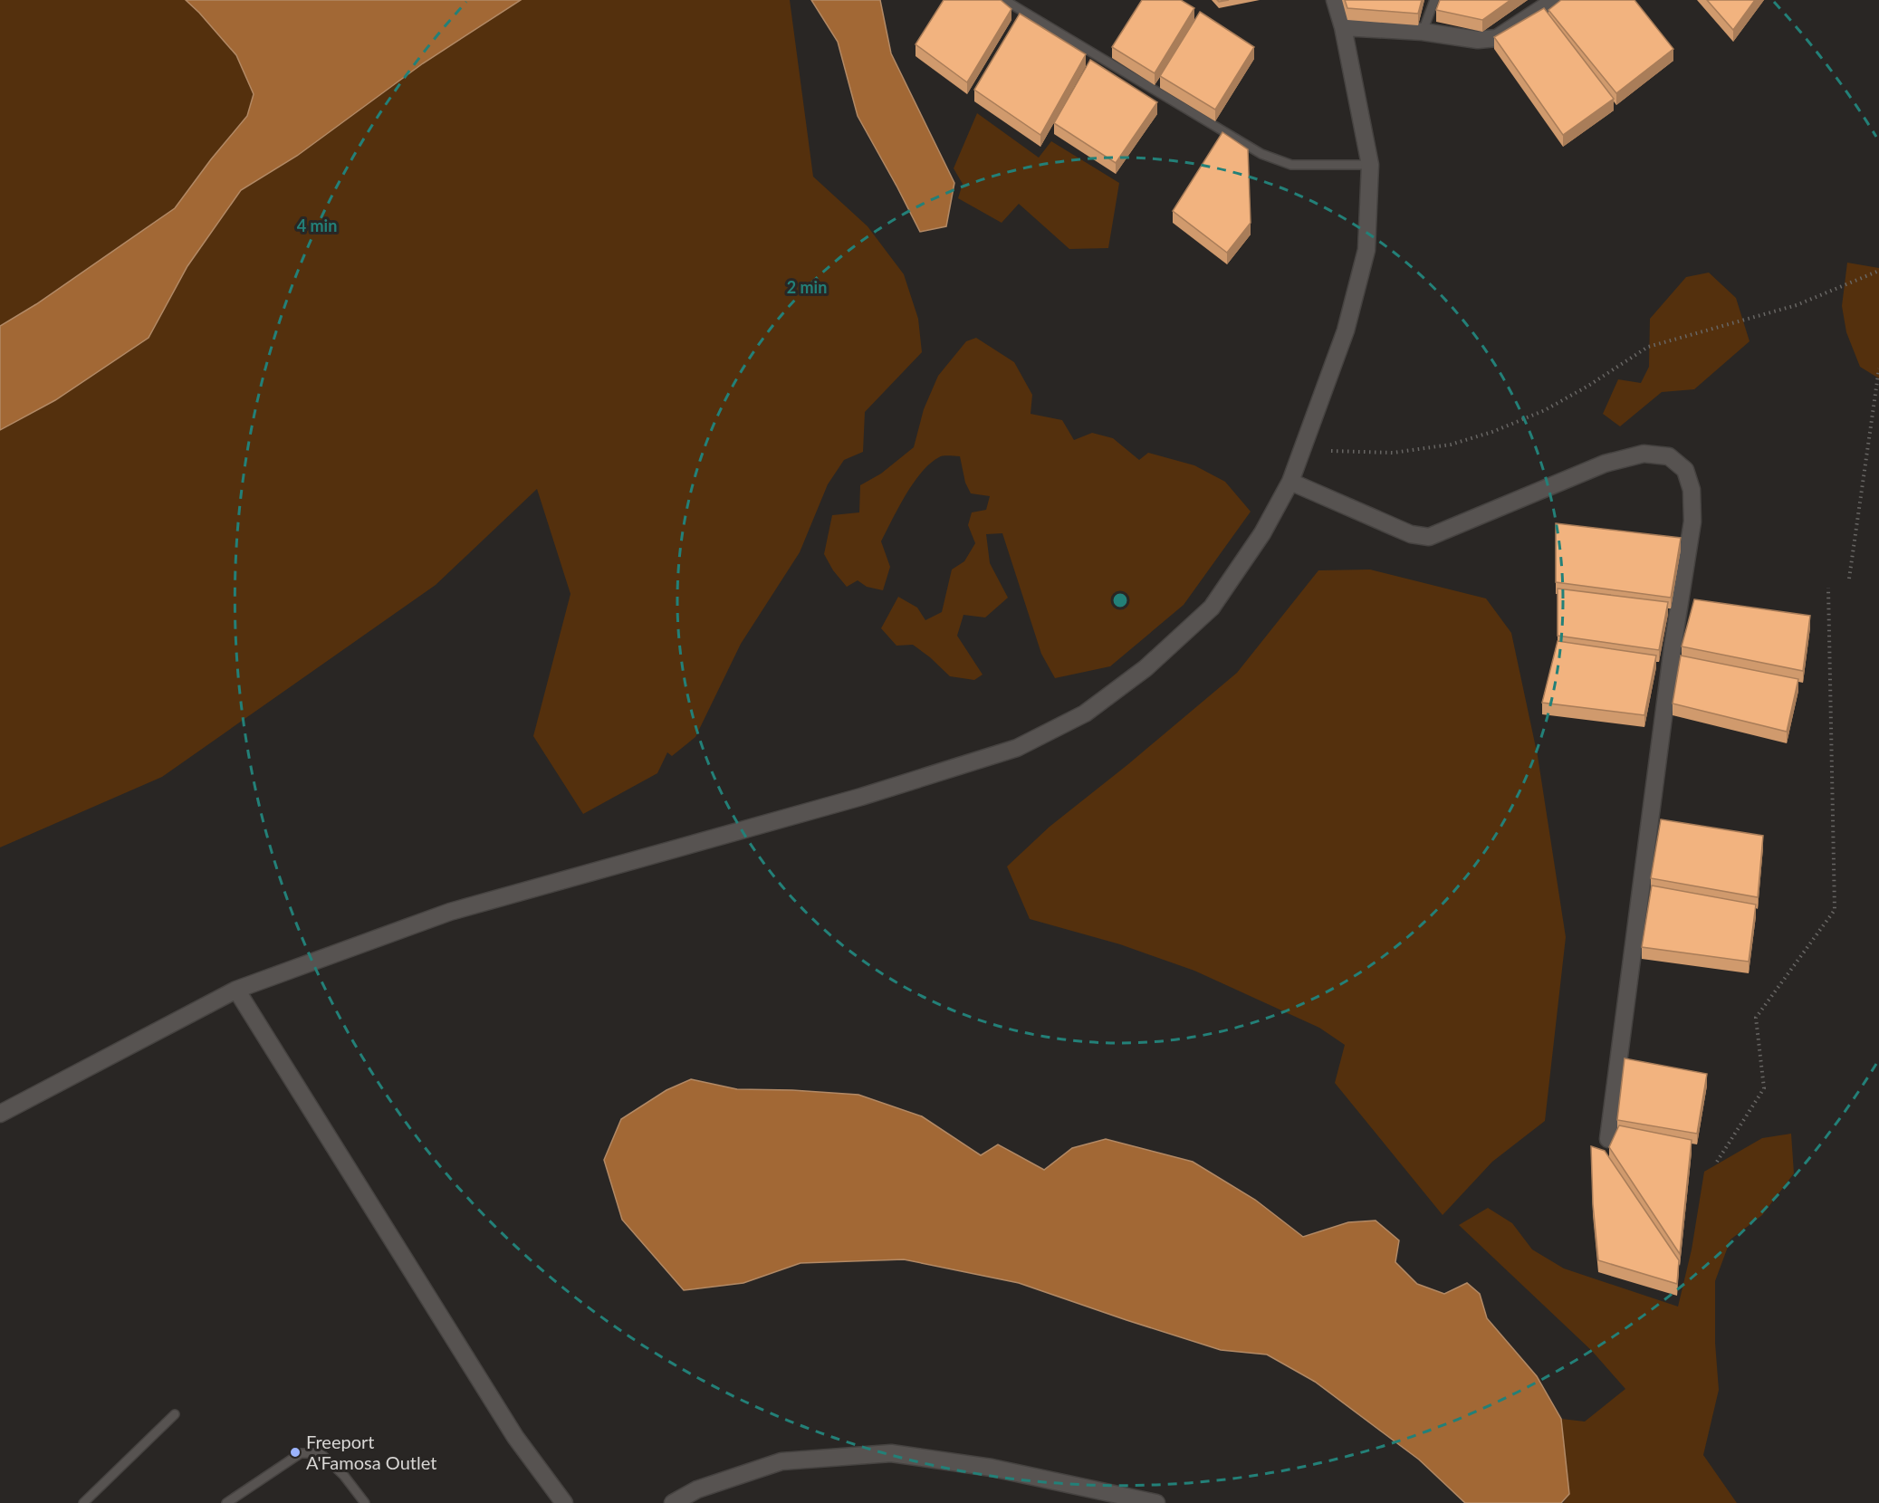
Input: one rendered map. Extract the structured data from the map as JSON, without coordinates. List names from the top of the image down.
{
  "places": ["Freeport A'Famosa Outlet"],
  "rings": ["4 min", "2 min"]
}
